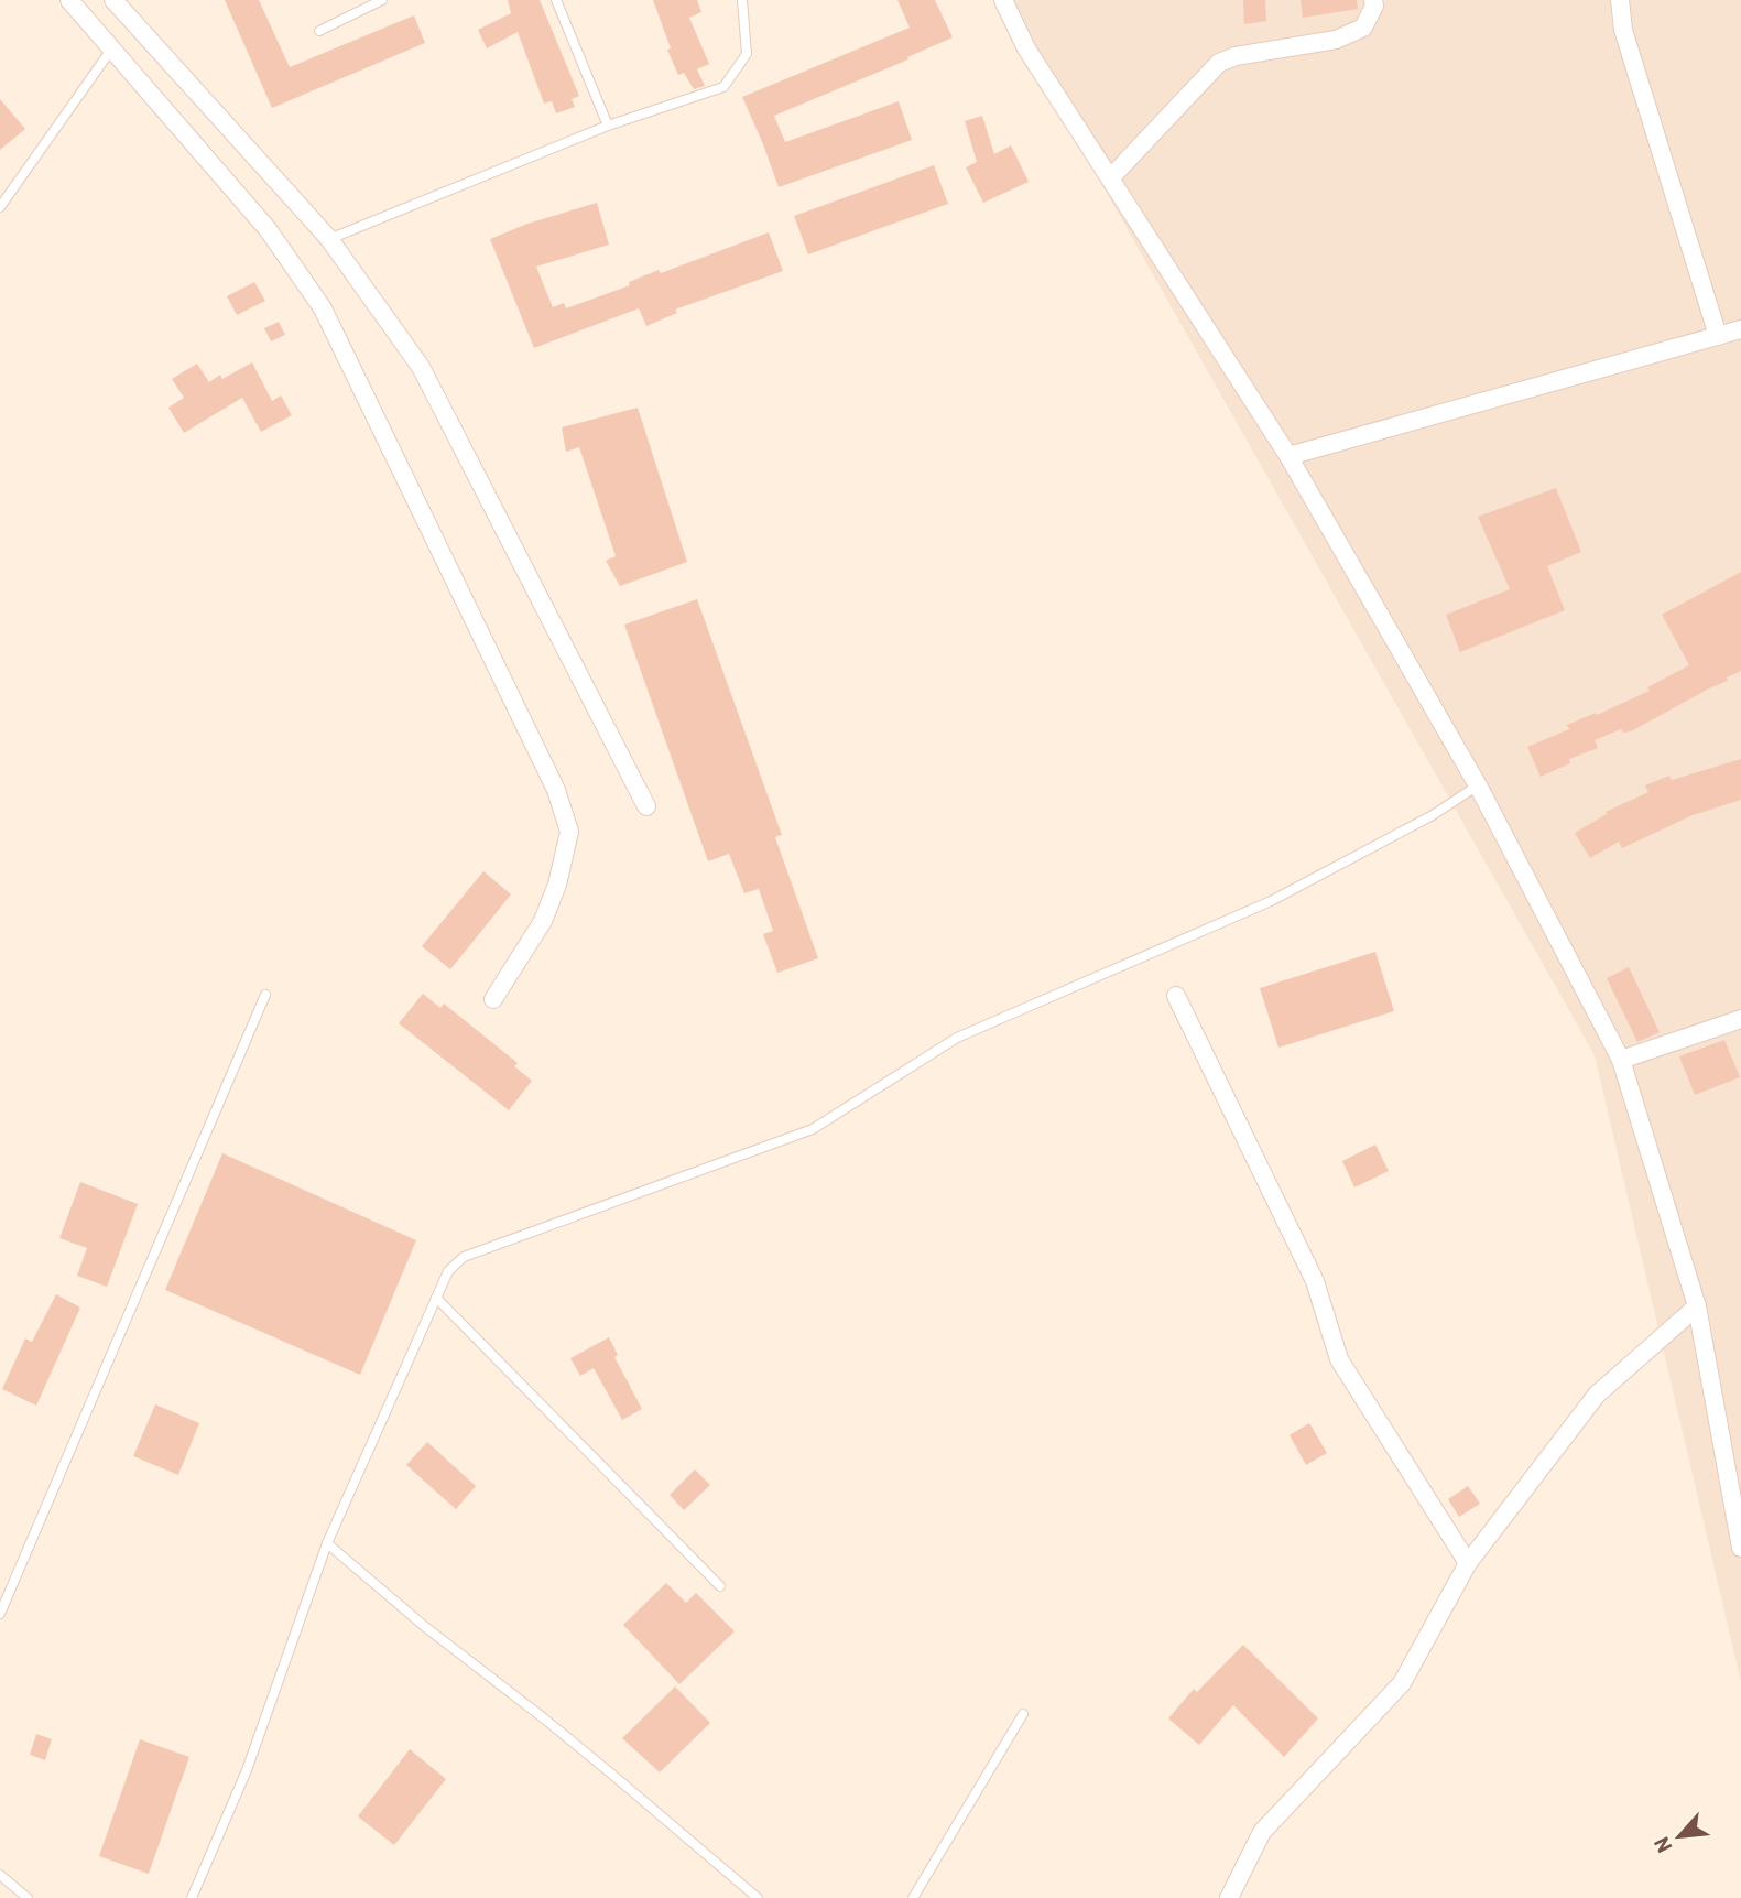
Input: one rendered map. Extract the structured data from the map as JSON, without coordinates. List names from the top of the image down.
{
  "north": "bottom left"
}
